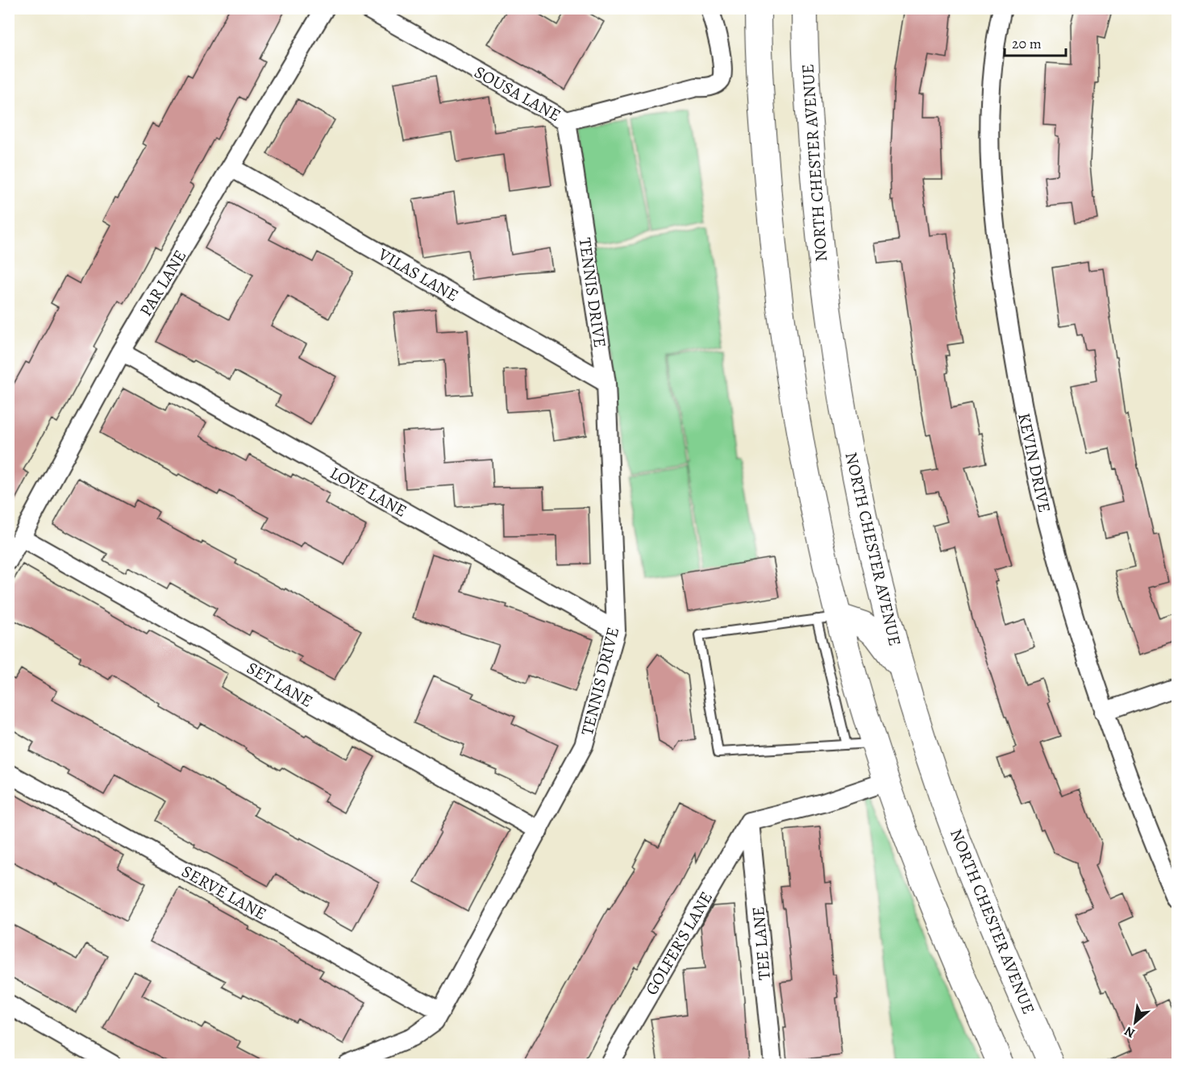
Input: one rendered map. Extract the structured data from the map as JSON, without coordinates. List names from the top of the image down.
{
  "streets": {
    "main road": ["NORTH CHESTER AVENUE"],
    "street": [
      "SOUSA LANE",
      "VILAS LANE",
      "PAR LANE",
      "TENNIS DRIVE",
      "KEVIN DRIVE",
      "LOVE LANE",
      "SET LANE",
      "SERVE LANE",
      "GOLFER'S LANE",
      "TEE LANE"
    ]
  },
  "crossings": [
    ["SOUSA LANE", "TENNIS DRIVE"],
    ["VILAS LANE", "PAR LANE"],
    ["VILAS LANE", "TENNIS DRIVE"],
    ["PAR LANE", "LOVE LANE"],
    ["PAR LANE", "SET LANE"],
    ["TENNIS DRIVE", "LOVE LANE"],
    ["TENNIS DRIVE", "SET LANE"],
    ["TENNIS DRIVE", "SERVE LANE"],
    ["GOLFER'S LANE", "TEE LANE"]
  ],
  "scale_bar": "20 m",
  "north": "bottom left"
}
